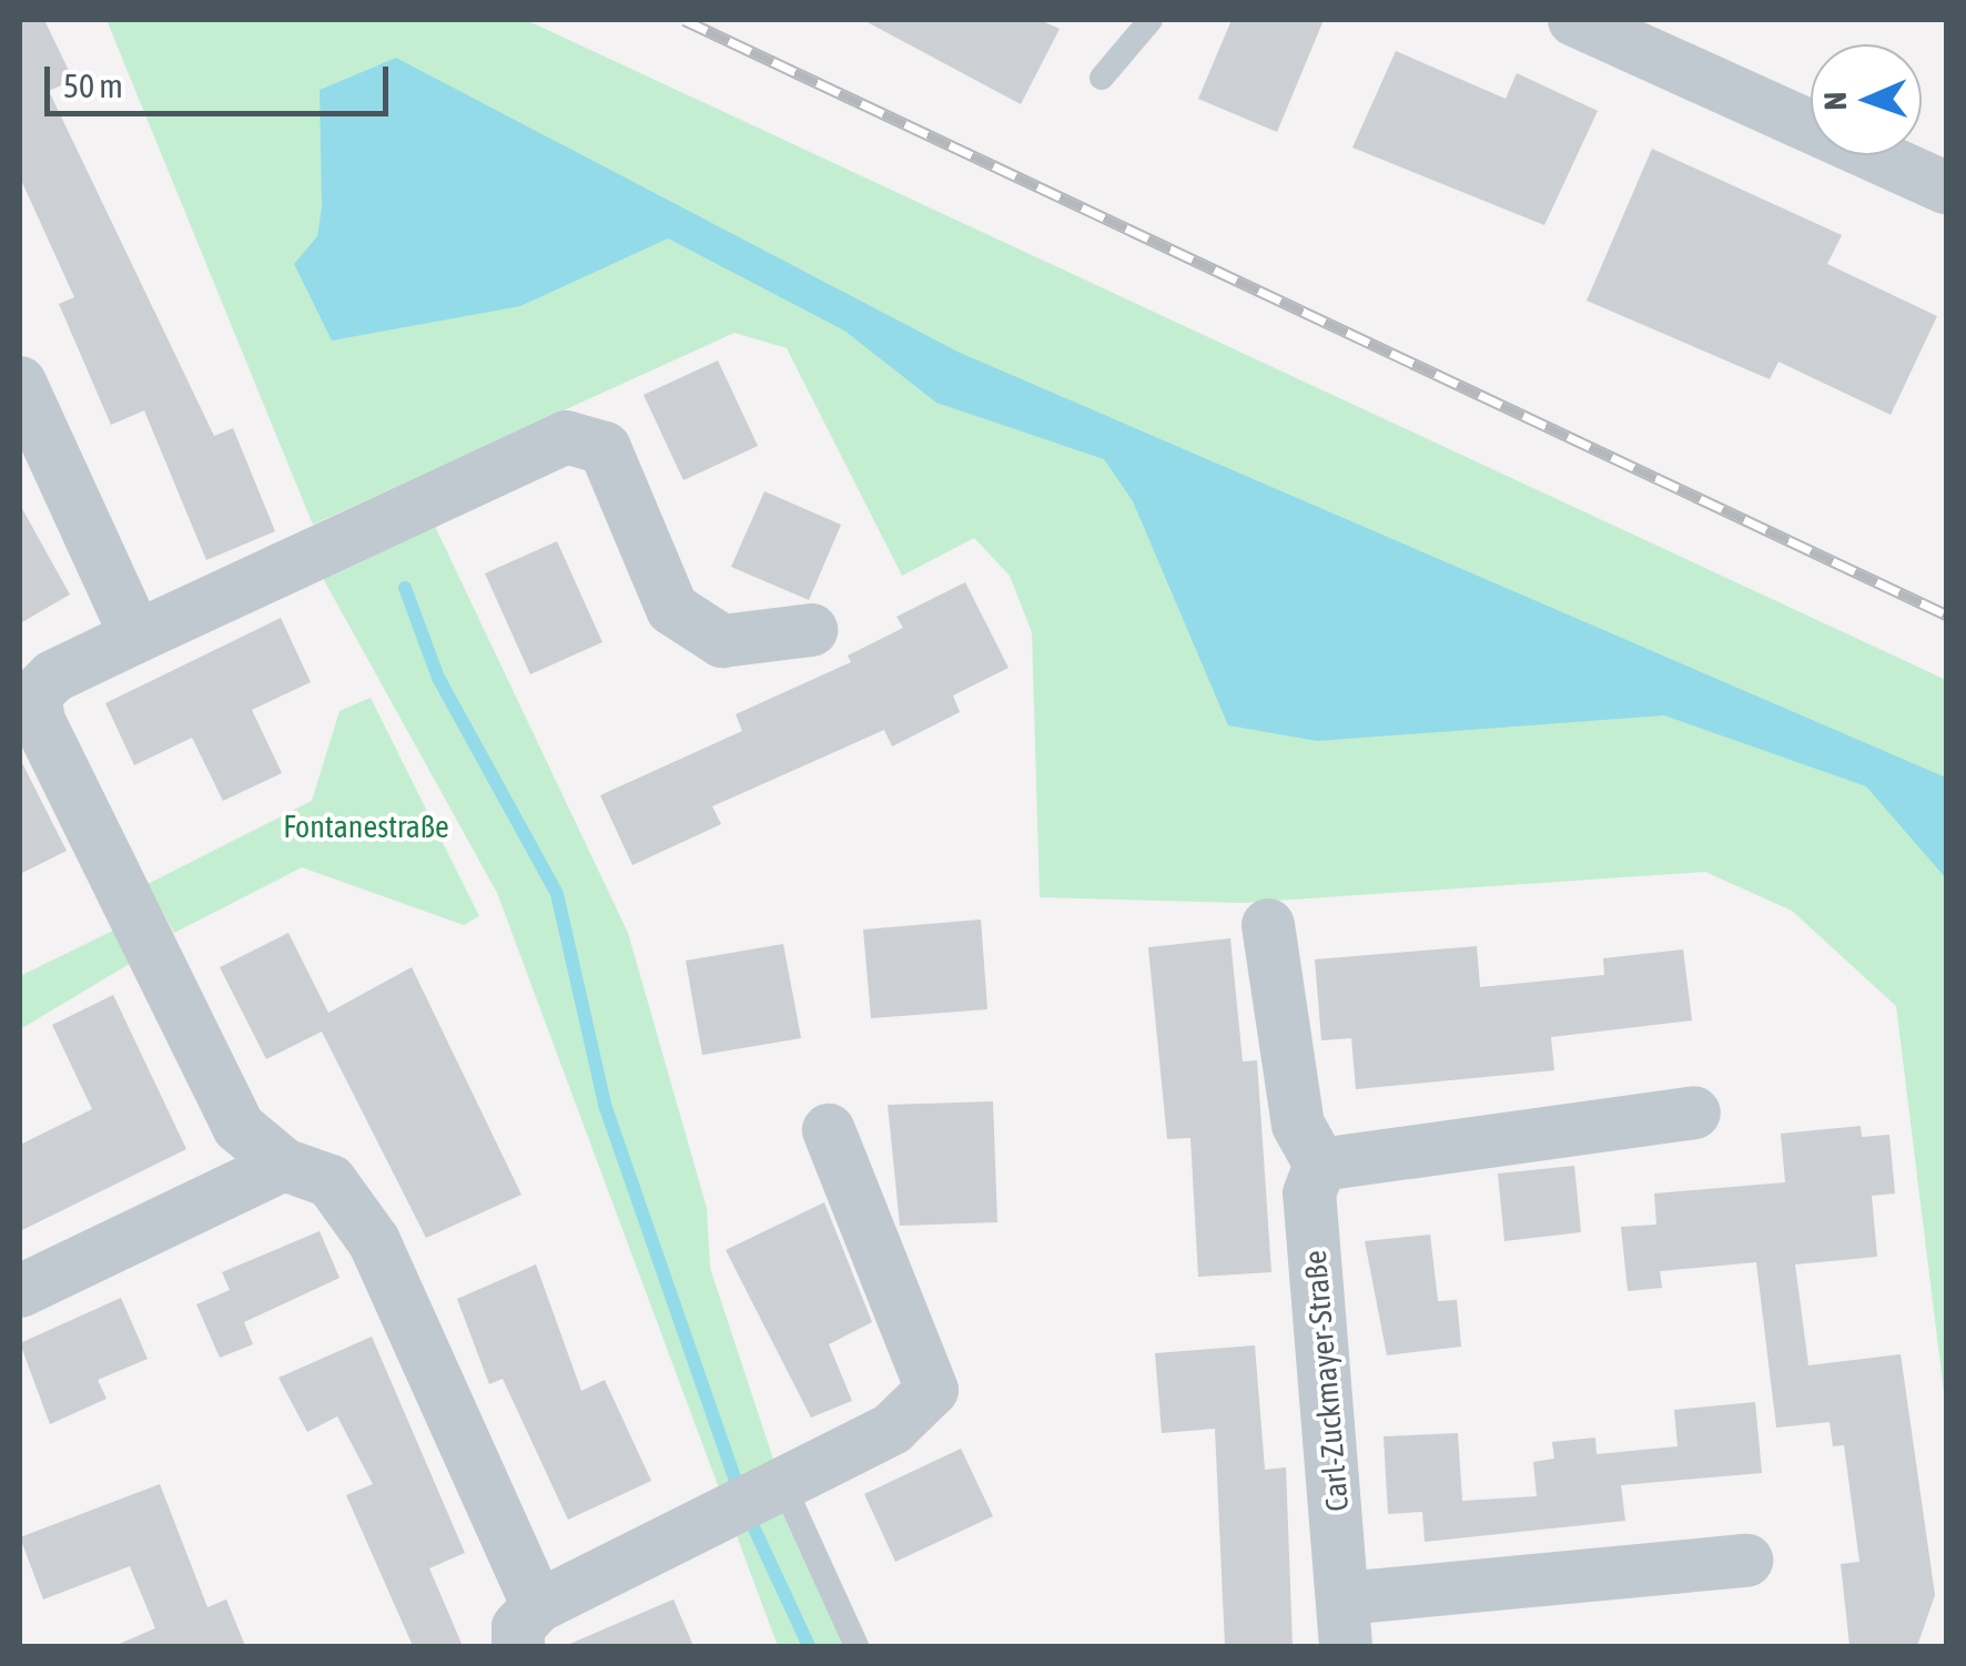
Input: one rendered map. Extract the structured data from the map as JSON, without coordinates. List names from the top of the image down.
{
  "streets": {
    "street": ["Carl-Zuckmayer-Straße"]
  },
  "parks": ["Fontanestraße"],
  "scale_bar": "50 m",
  "north": "left"
}
